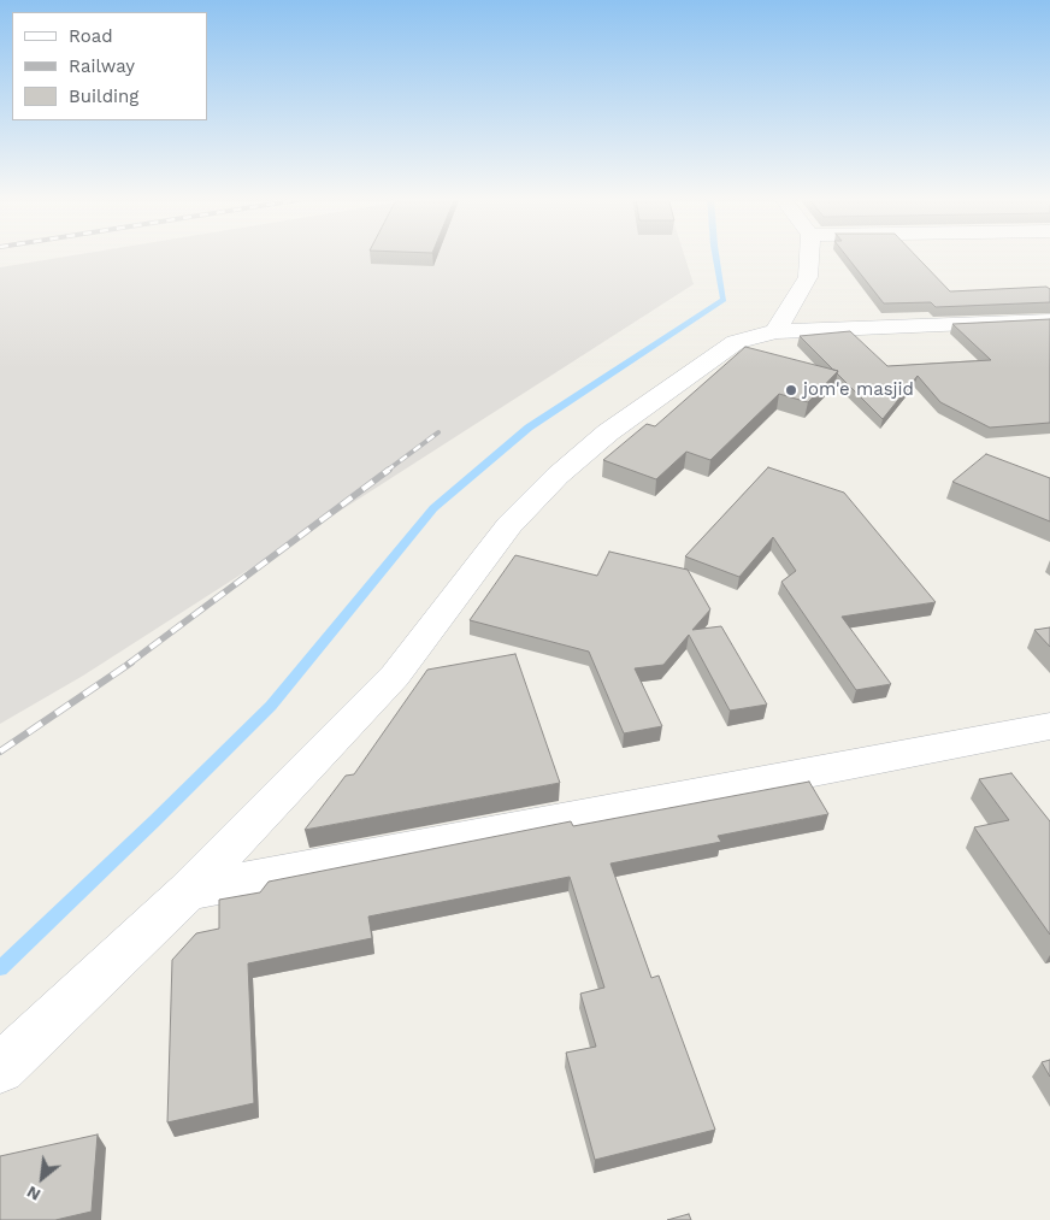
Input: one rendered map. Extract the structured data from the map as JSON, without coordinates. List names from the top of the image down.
{
  "places": ["jom'e masjid"],
  "legend": ["Road", "Railway", "Building"],
  "north": "bottom left"
}
